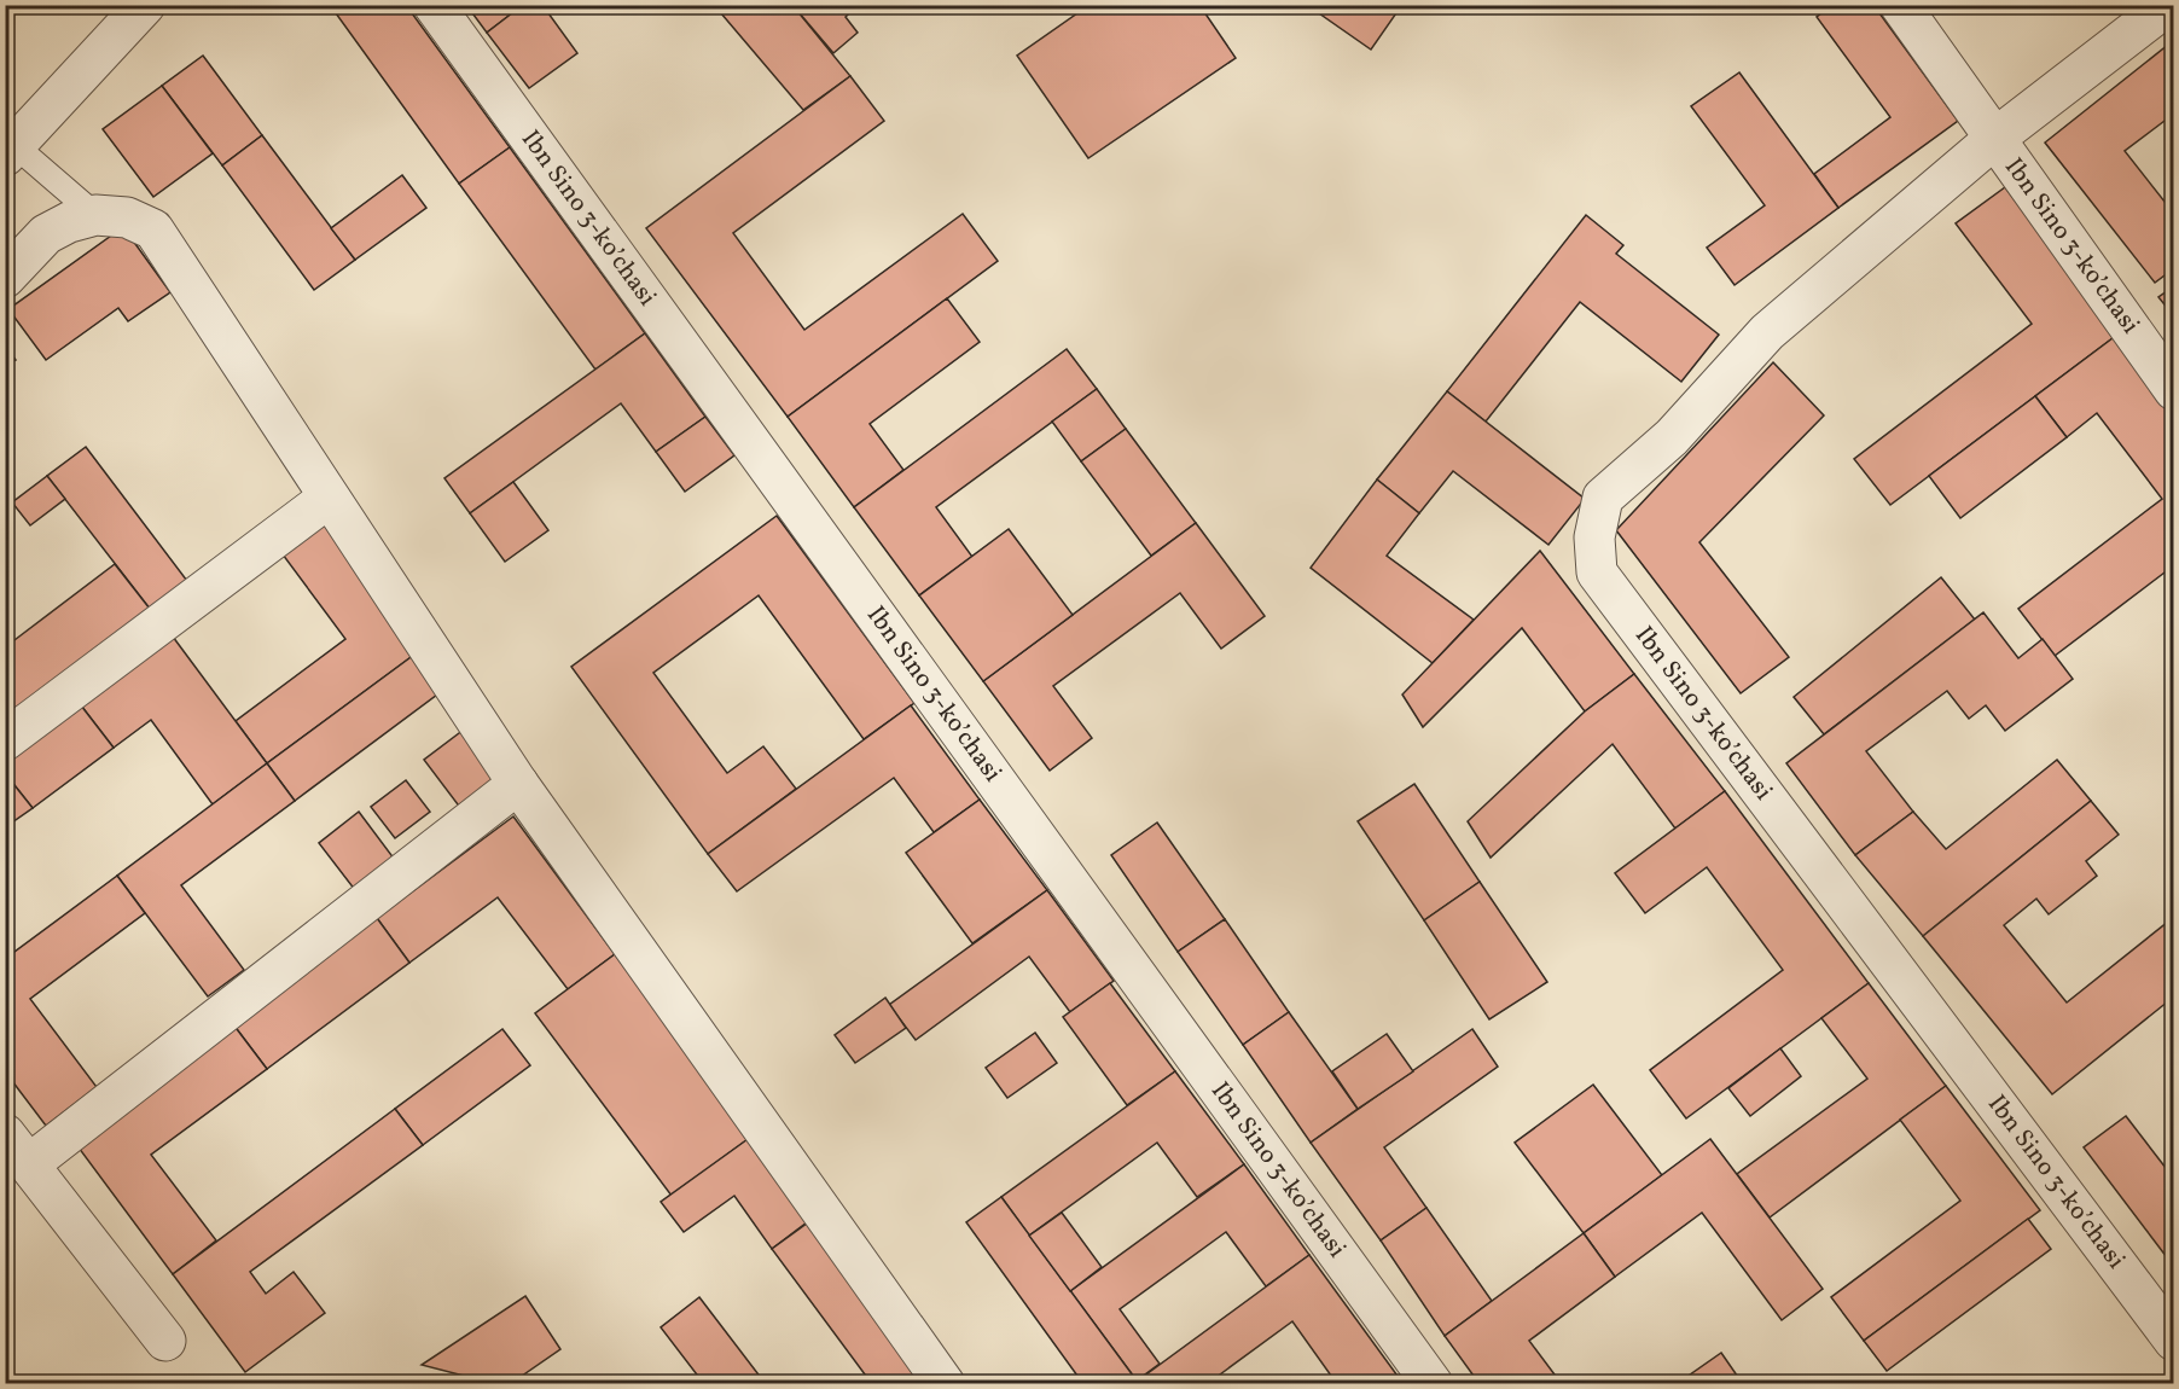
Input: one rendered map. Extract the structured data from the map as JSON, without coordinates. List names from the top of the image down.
{
  "streets": {
    "street": ["Ibn Sino 3-koʼchasi"]
  }
}
